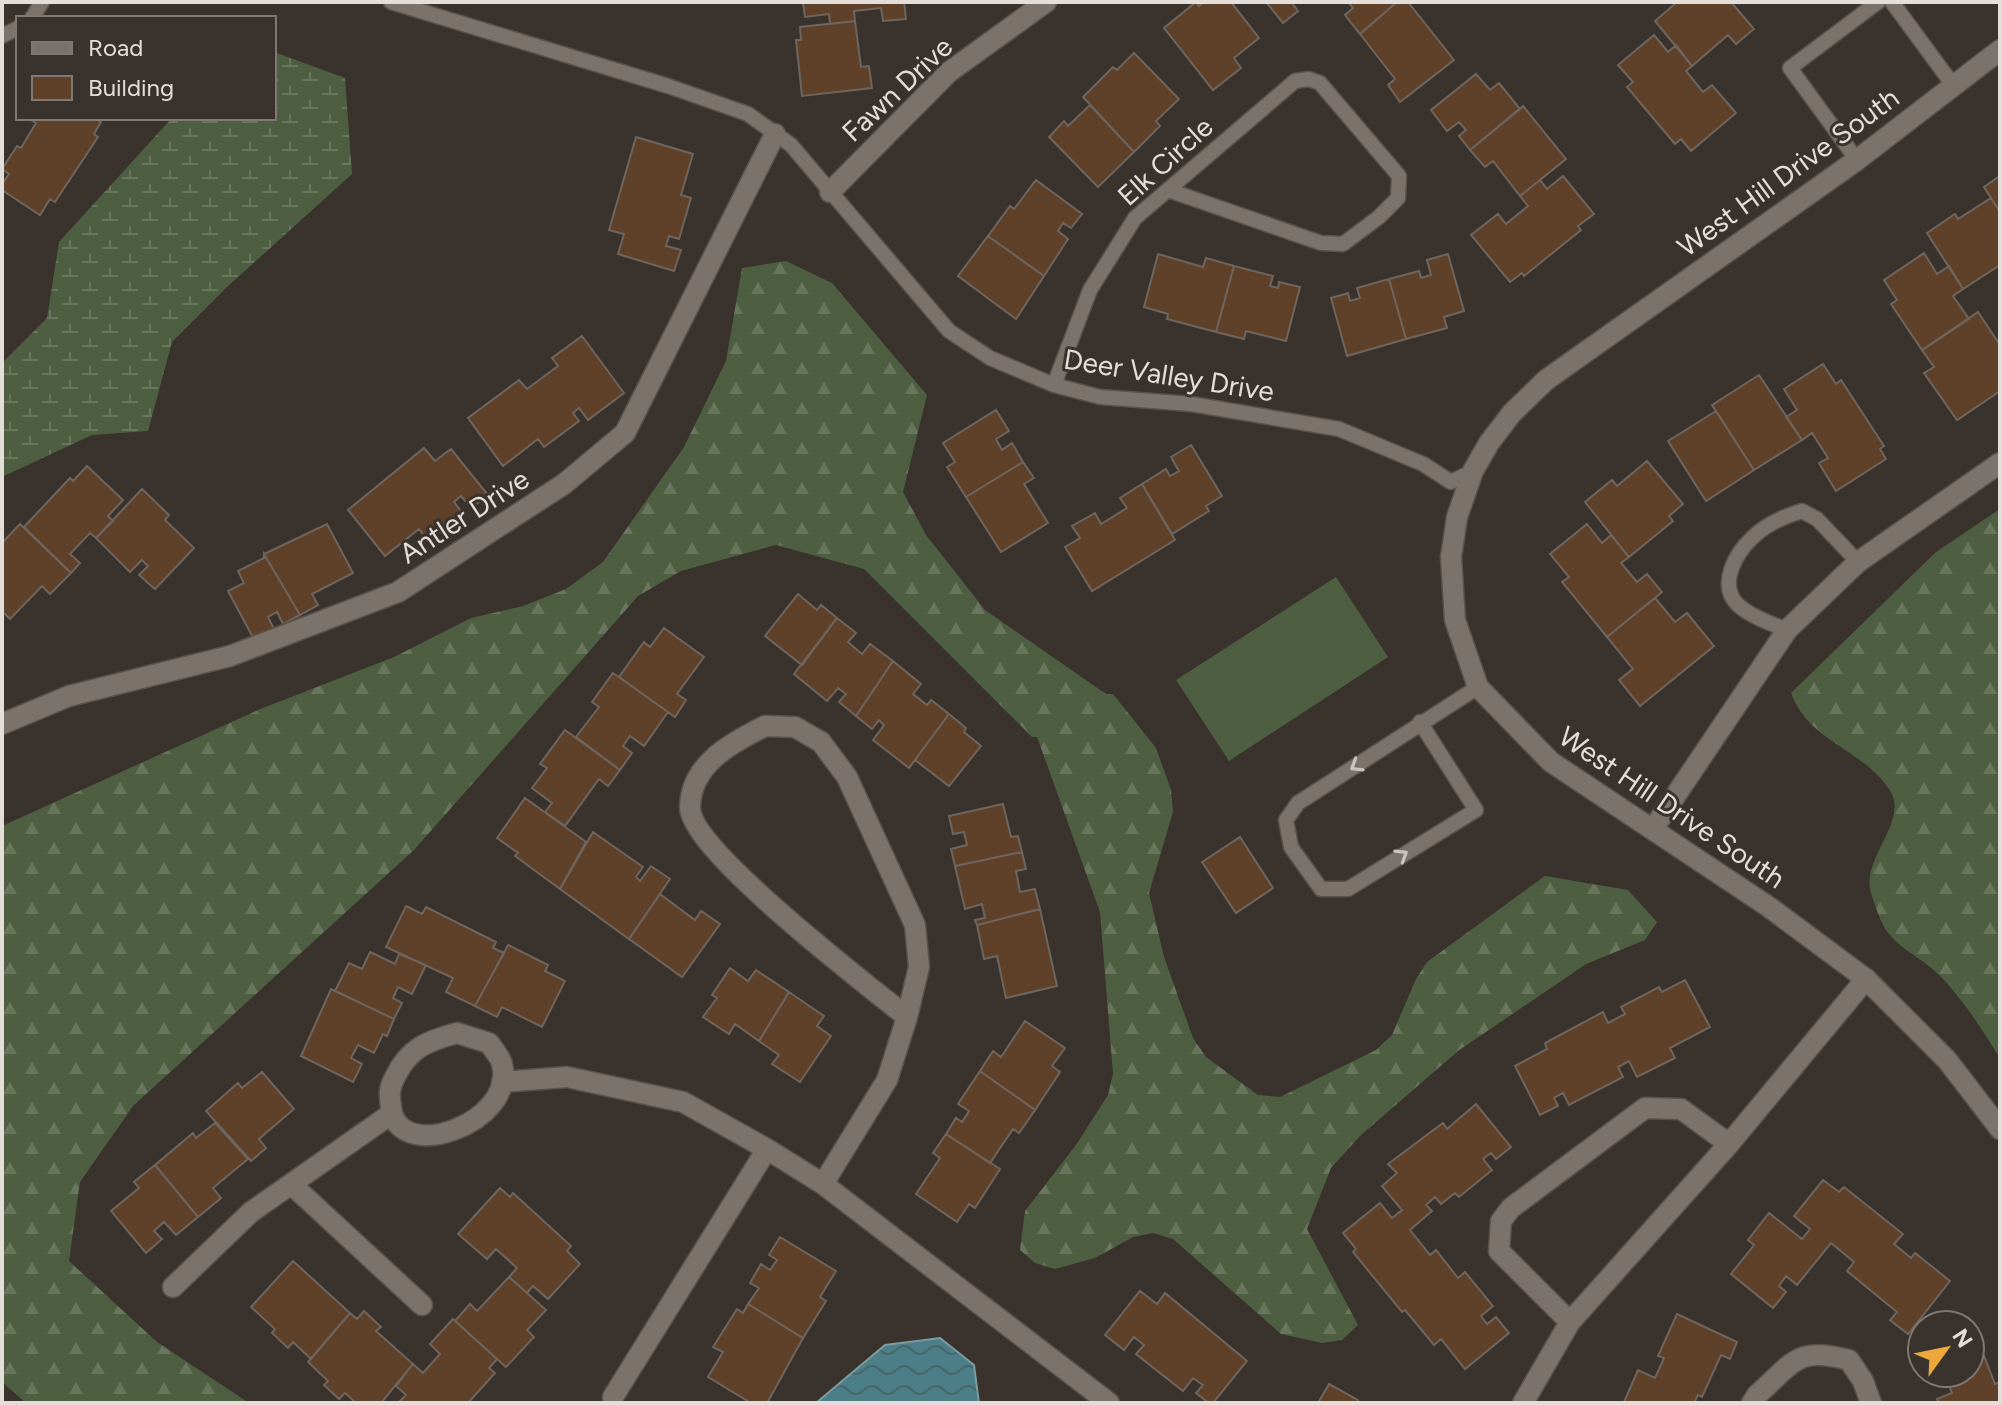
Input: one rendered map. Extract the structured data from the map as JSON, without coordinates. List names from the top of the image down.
{
  "streets": {
    "street": ["Fawn Drive", "West Hill Drive South", "Antler Drive"],
    "lane": ["Elk Circle", "Deer Valley Drive"]
  },
  "crossings": [
    ["Fawn Drive", "Deer Valley Drive"],
    ["Elk Circle", "Deer Valley Drive"],
    ["West Hill Drive South", "Deer Valley Drive"],
    ["Deer Valley Drive", "Antler Drive"]
  ],
  "legend": ["Road", "Building"],
  "north": "top right"
}
